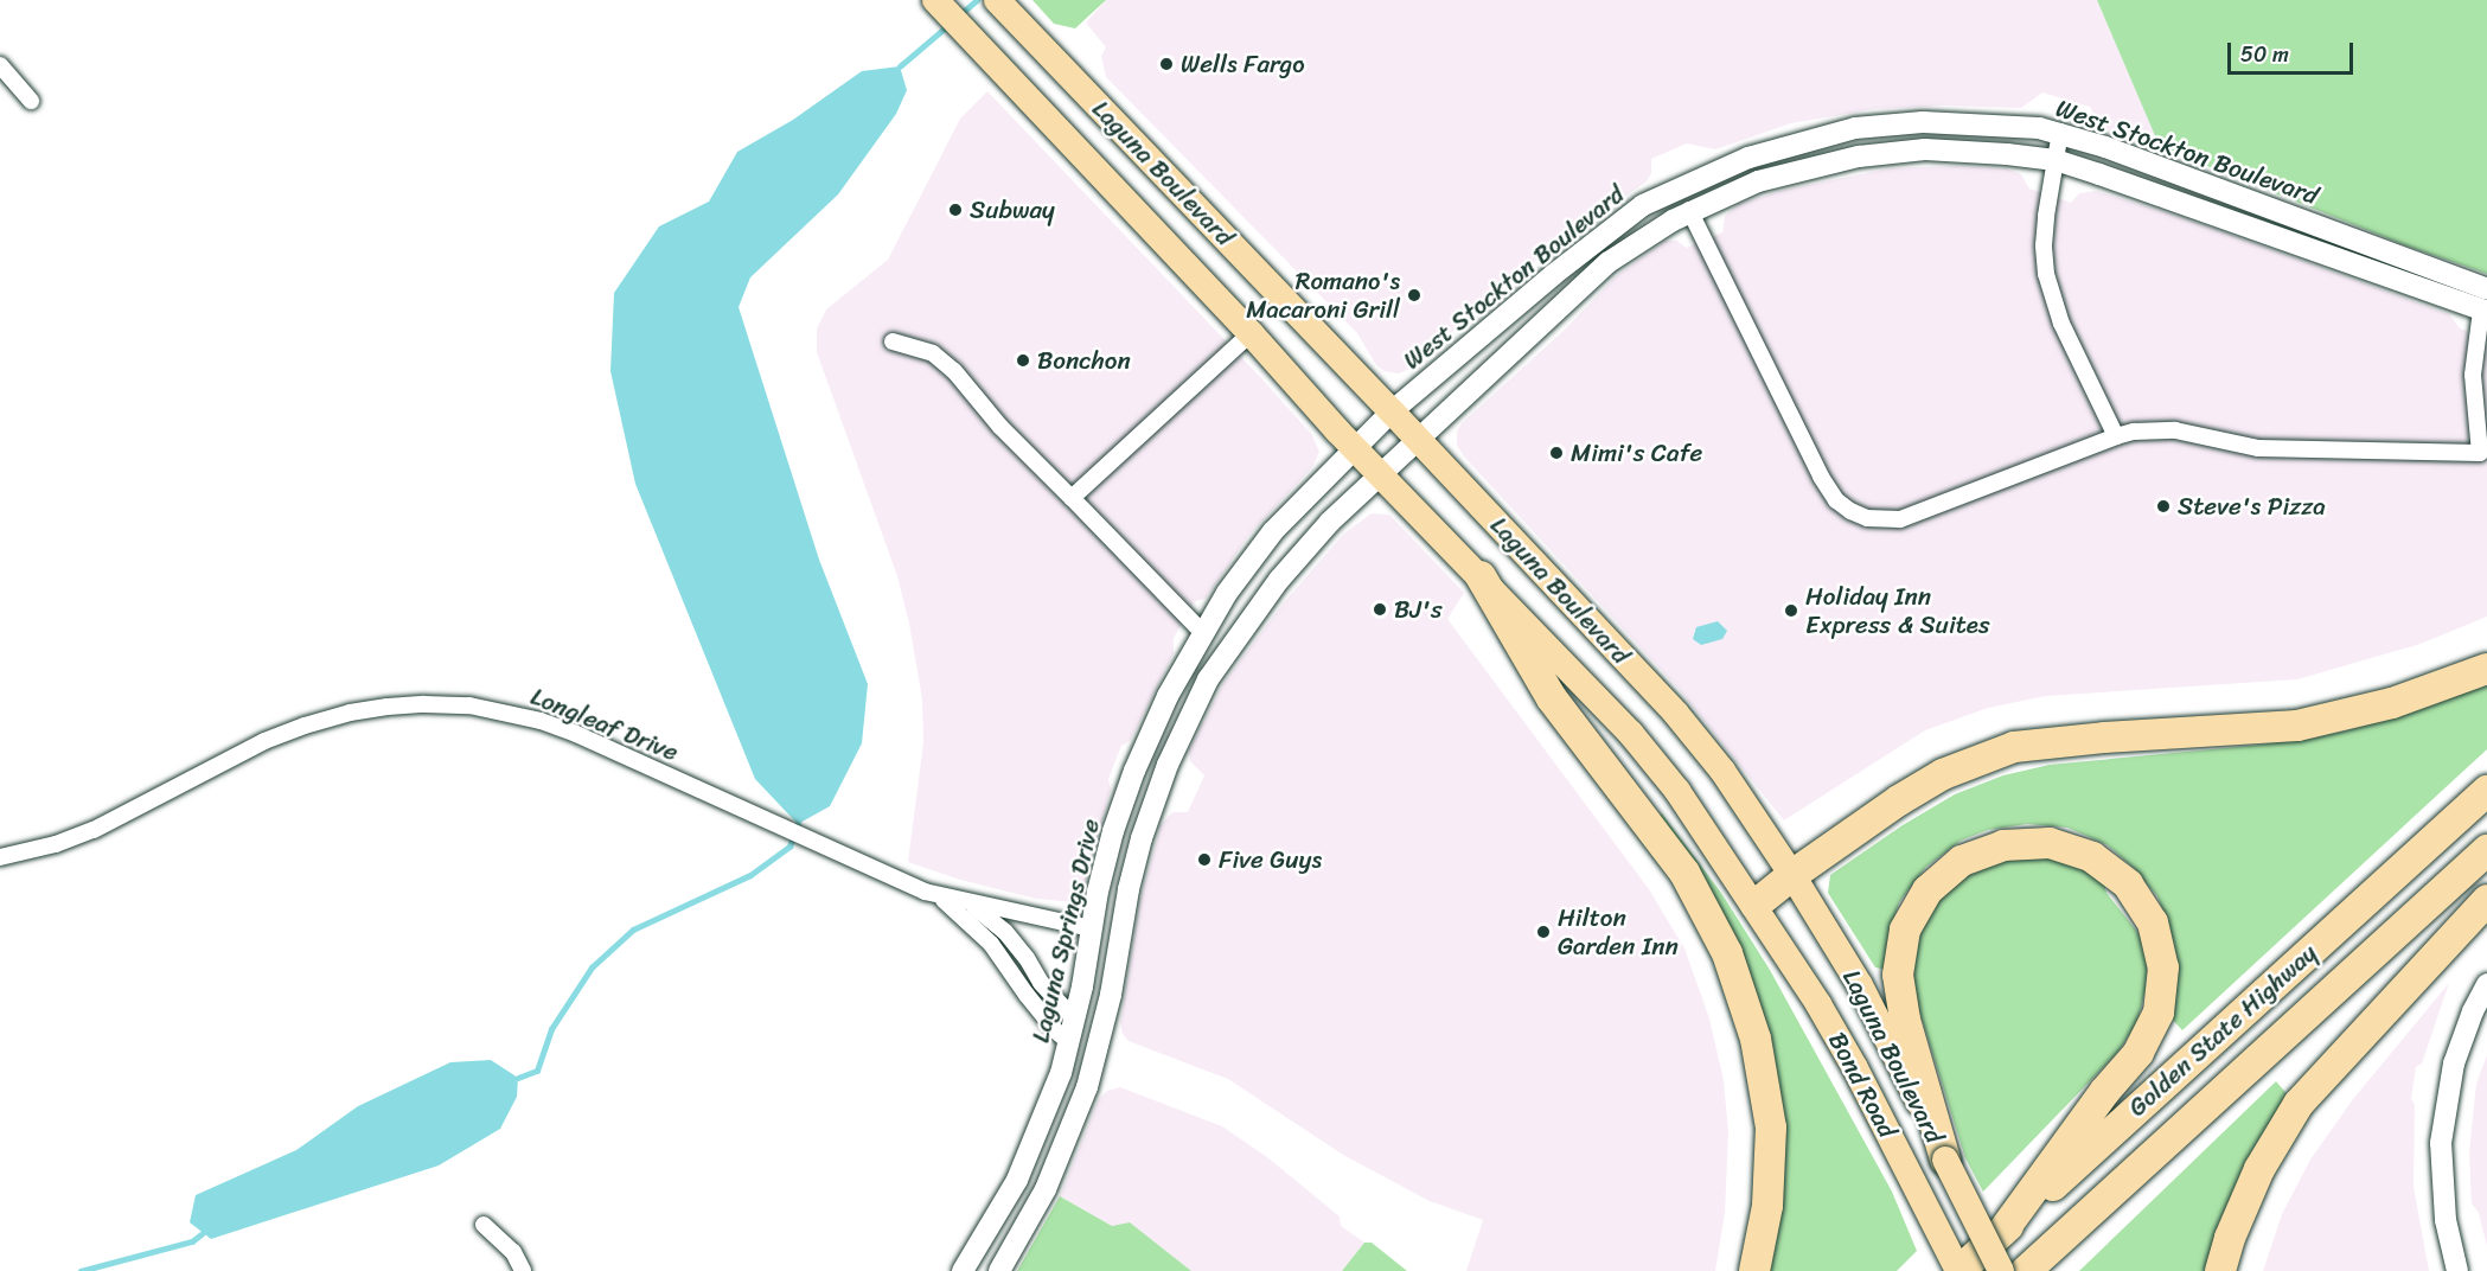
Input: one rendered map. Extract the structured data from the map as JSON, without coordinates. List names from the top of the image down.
{
  "streets": {
    "highway": ["Golden State Highway"],
    "main road": ["Laguna Boulevard", "Bond Road"],
    "street": ["West Stockton Boulevard", "Longleaf Drive", "Laguna Springs Drive"]
  },
  "crossings": [
    ["West Stockton Boulevard", "Laguna Boulevard"],
    ["West Stockton Boulevard", "Laguna Springs Drive"],
    ["Laguna Boulevard", "Laguna Springs Drive"],
    ["Laguna Boulevard", "Bond Road"],
    ["Longleaf Drive", "Laguna Springs Drive"],
    ["Golden State Highway", "Bond Road"]
  ],
  "places": [
    "Wells Fargo",
    "Subway",
    "Romano's Macaroni Grill",
    "Bonchon",
    "Mimi's Cafe",
    "Steve's Pizza",
    "BJ's",
    "Holiday Inn Express & Suites",
    "Five Guys",
    "Hilton Garden Inn"
  ],
  "scale_bar": "50 m"
}
